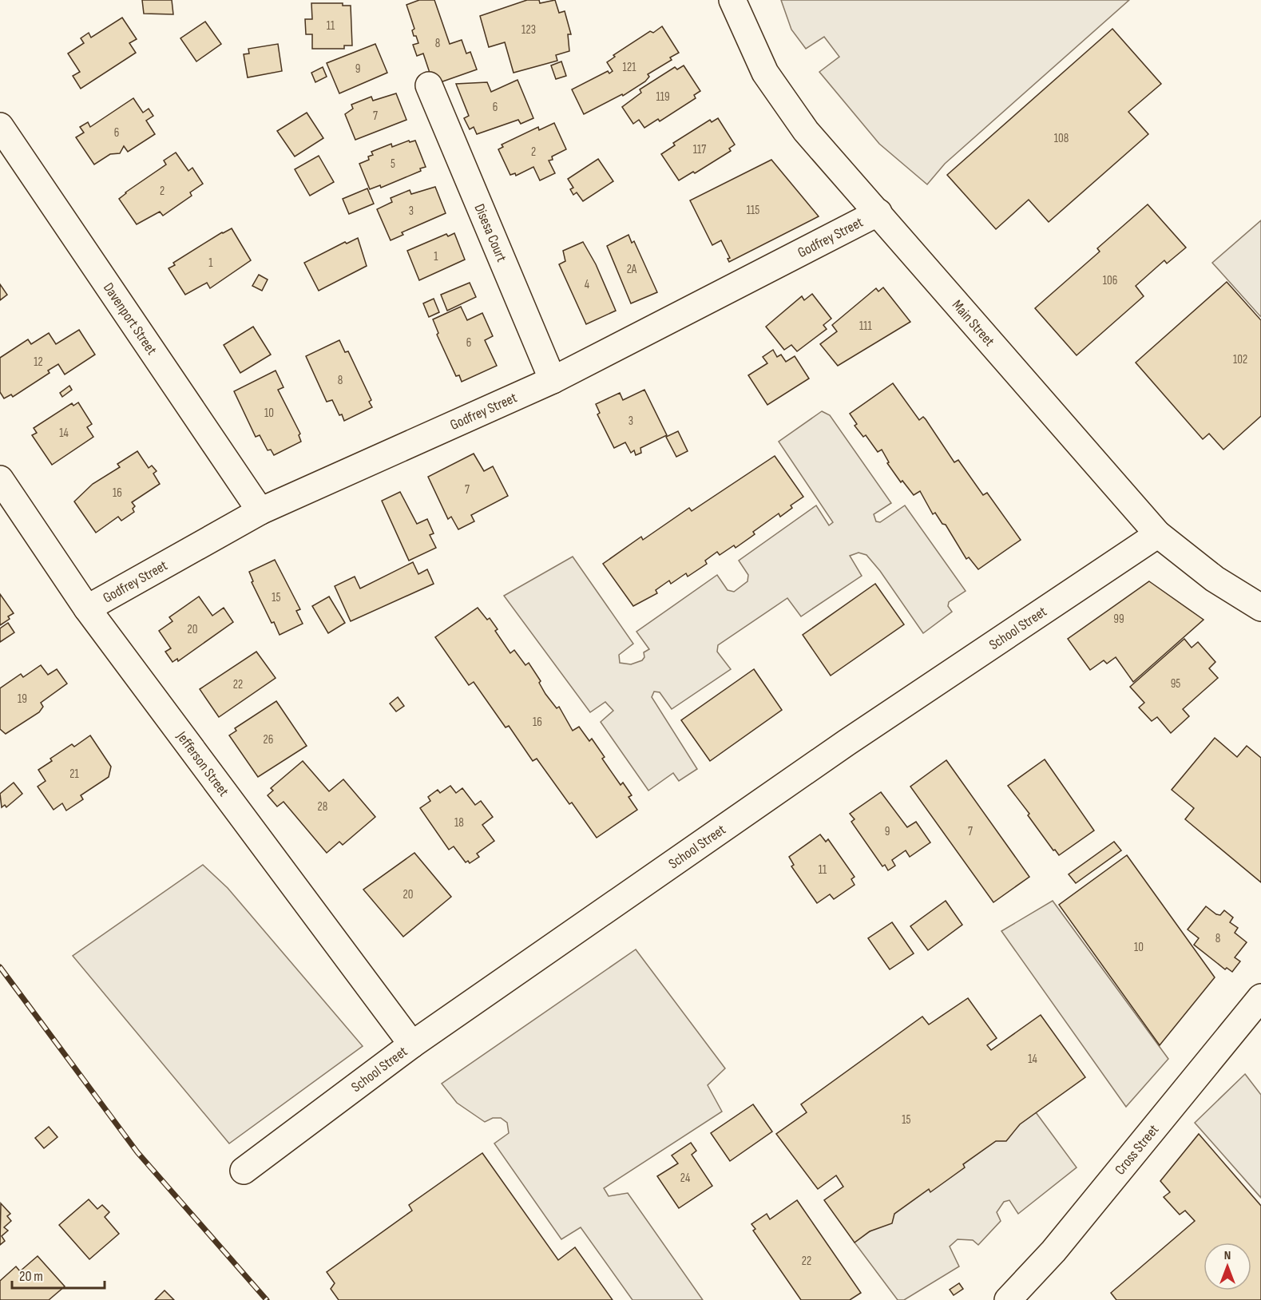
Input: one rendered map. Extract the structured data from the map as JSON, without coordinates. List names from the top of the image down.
{
  "streets": {
    "street": [
      "Disesa Court",
      "Godfrey Street",
      "Davenport Street",
      "Main Street",
      "School Street",
      "Jefferson Street",
      "Cross Street"
    ]
  },
  "crossings": [
    ["Disesa Court", "Godfrey Street"],
    ["Godfrey Street", "Davenport Street"],
    ["Godfrey Street", "Main Street"],
    ["Godfrey Street", "Jefferson Street"],
    ["Main Street", "School Street"],
    ["School Street", "Jefferson Street"]
  ],
  "house_numbers": [
    "11",
    "123",
    "8",
    "121",
    "9",
    "119",
    "6",
    "7",
    "6",
    "108",
    "117",
    "2",
    "5",
    "2",
    "115",
    "3",
    "1",
    "1",
    "2A",
    "106",
    "4",
    "111",
    "6",
    "102",
    "12",
    "8",
    "10",
    "3",
    "14",
    "7",
    "16",
    "15",
    "99",
    "20",
    "95",
    "22",
    "19",
    "16",
    "26",
    "21",
    "28",
    "18",
    "9",
    "7",
    "11",
    "20",
    "8",
    "10",
    "14",
    "15",
    "24",
    "22"
  ],
  "scale_bar": "20 m",
  "north": "top"
}
